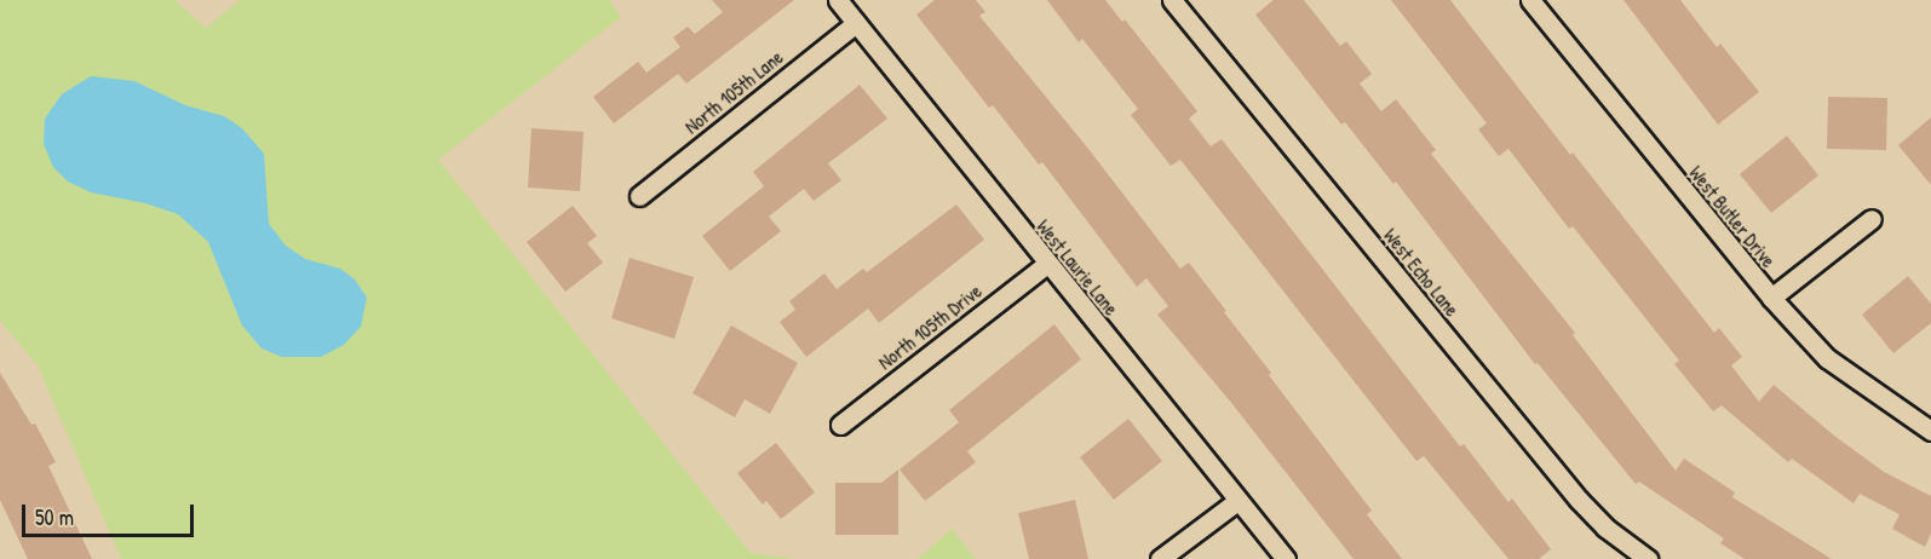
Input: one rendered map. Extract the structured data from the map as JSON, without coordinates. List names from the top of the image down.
{
  "streets": {
    "street": [
      "North 105th Lane",
      "West Butler Drive",
      "West Laurie Lane",
      "West Echo Lane",
      "North 105th Drive"
    ]
  },
  "crossings": [
    ["North 105th Lane", "West Laurie Lane"],
    ["West Laurie Lane", "North 105th Drive"]
  ],
  "scale_bar": "50 m"
}
